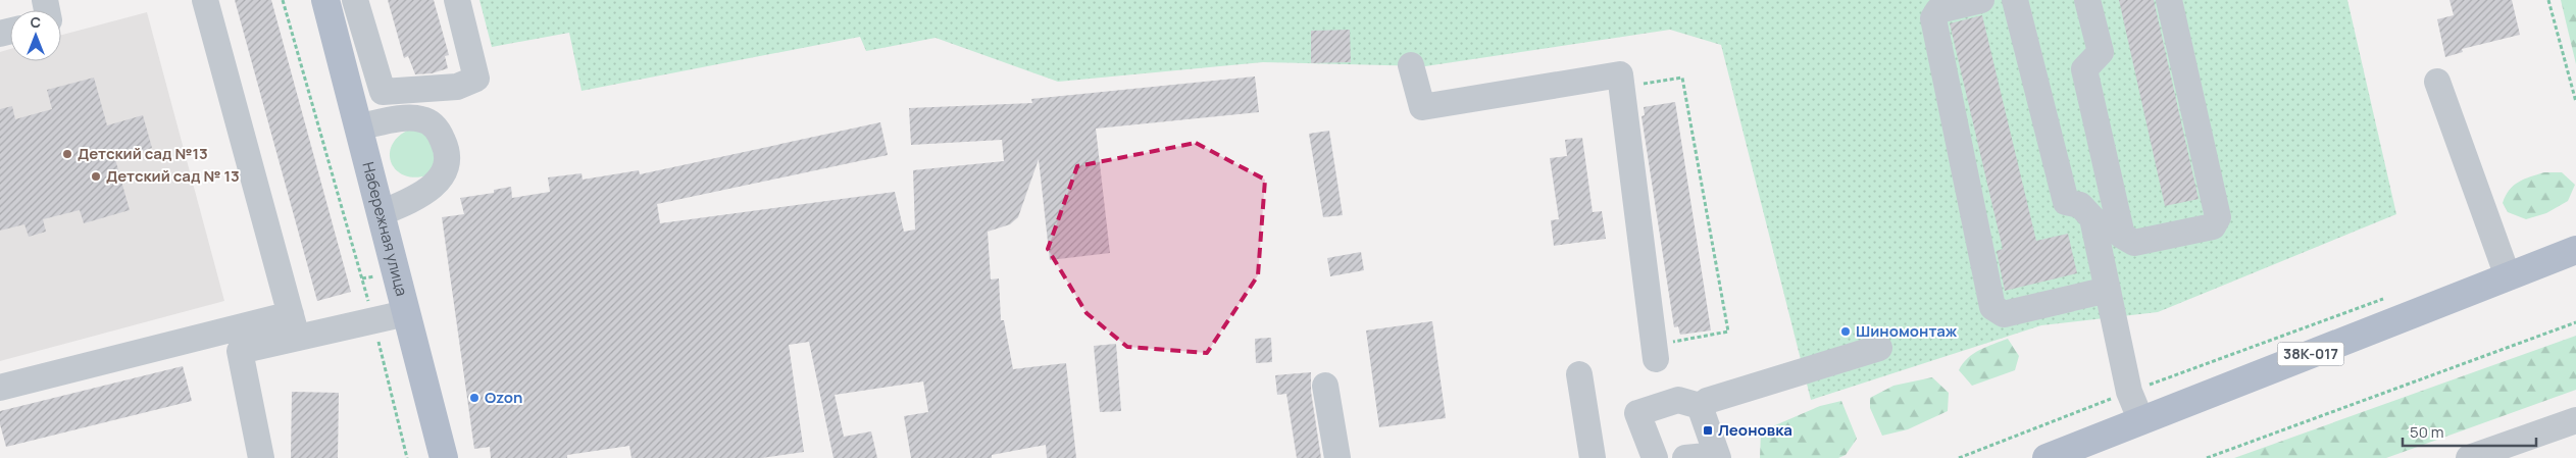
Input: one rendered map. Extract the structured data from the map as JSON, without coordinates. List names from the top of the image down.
{
  "streets": {
    "main road": ["Набережная улица", "38К-017"]
  },
  "places": {
    "other": [
      "Детский сад №13",
      "Детский сад № 13",
      "Шиномонтаж",
      "Ozon"
    ],
    "transit": ["Леоновка"]
  },
  "scale_bar": "50 m",
  "north": "top"
}
